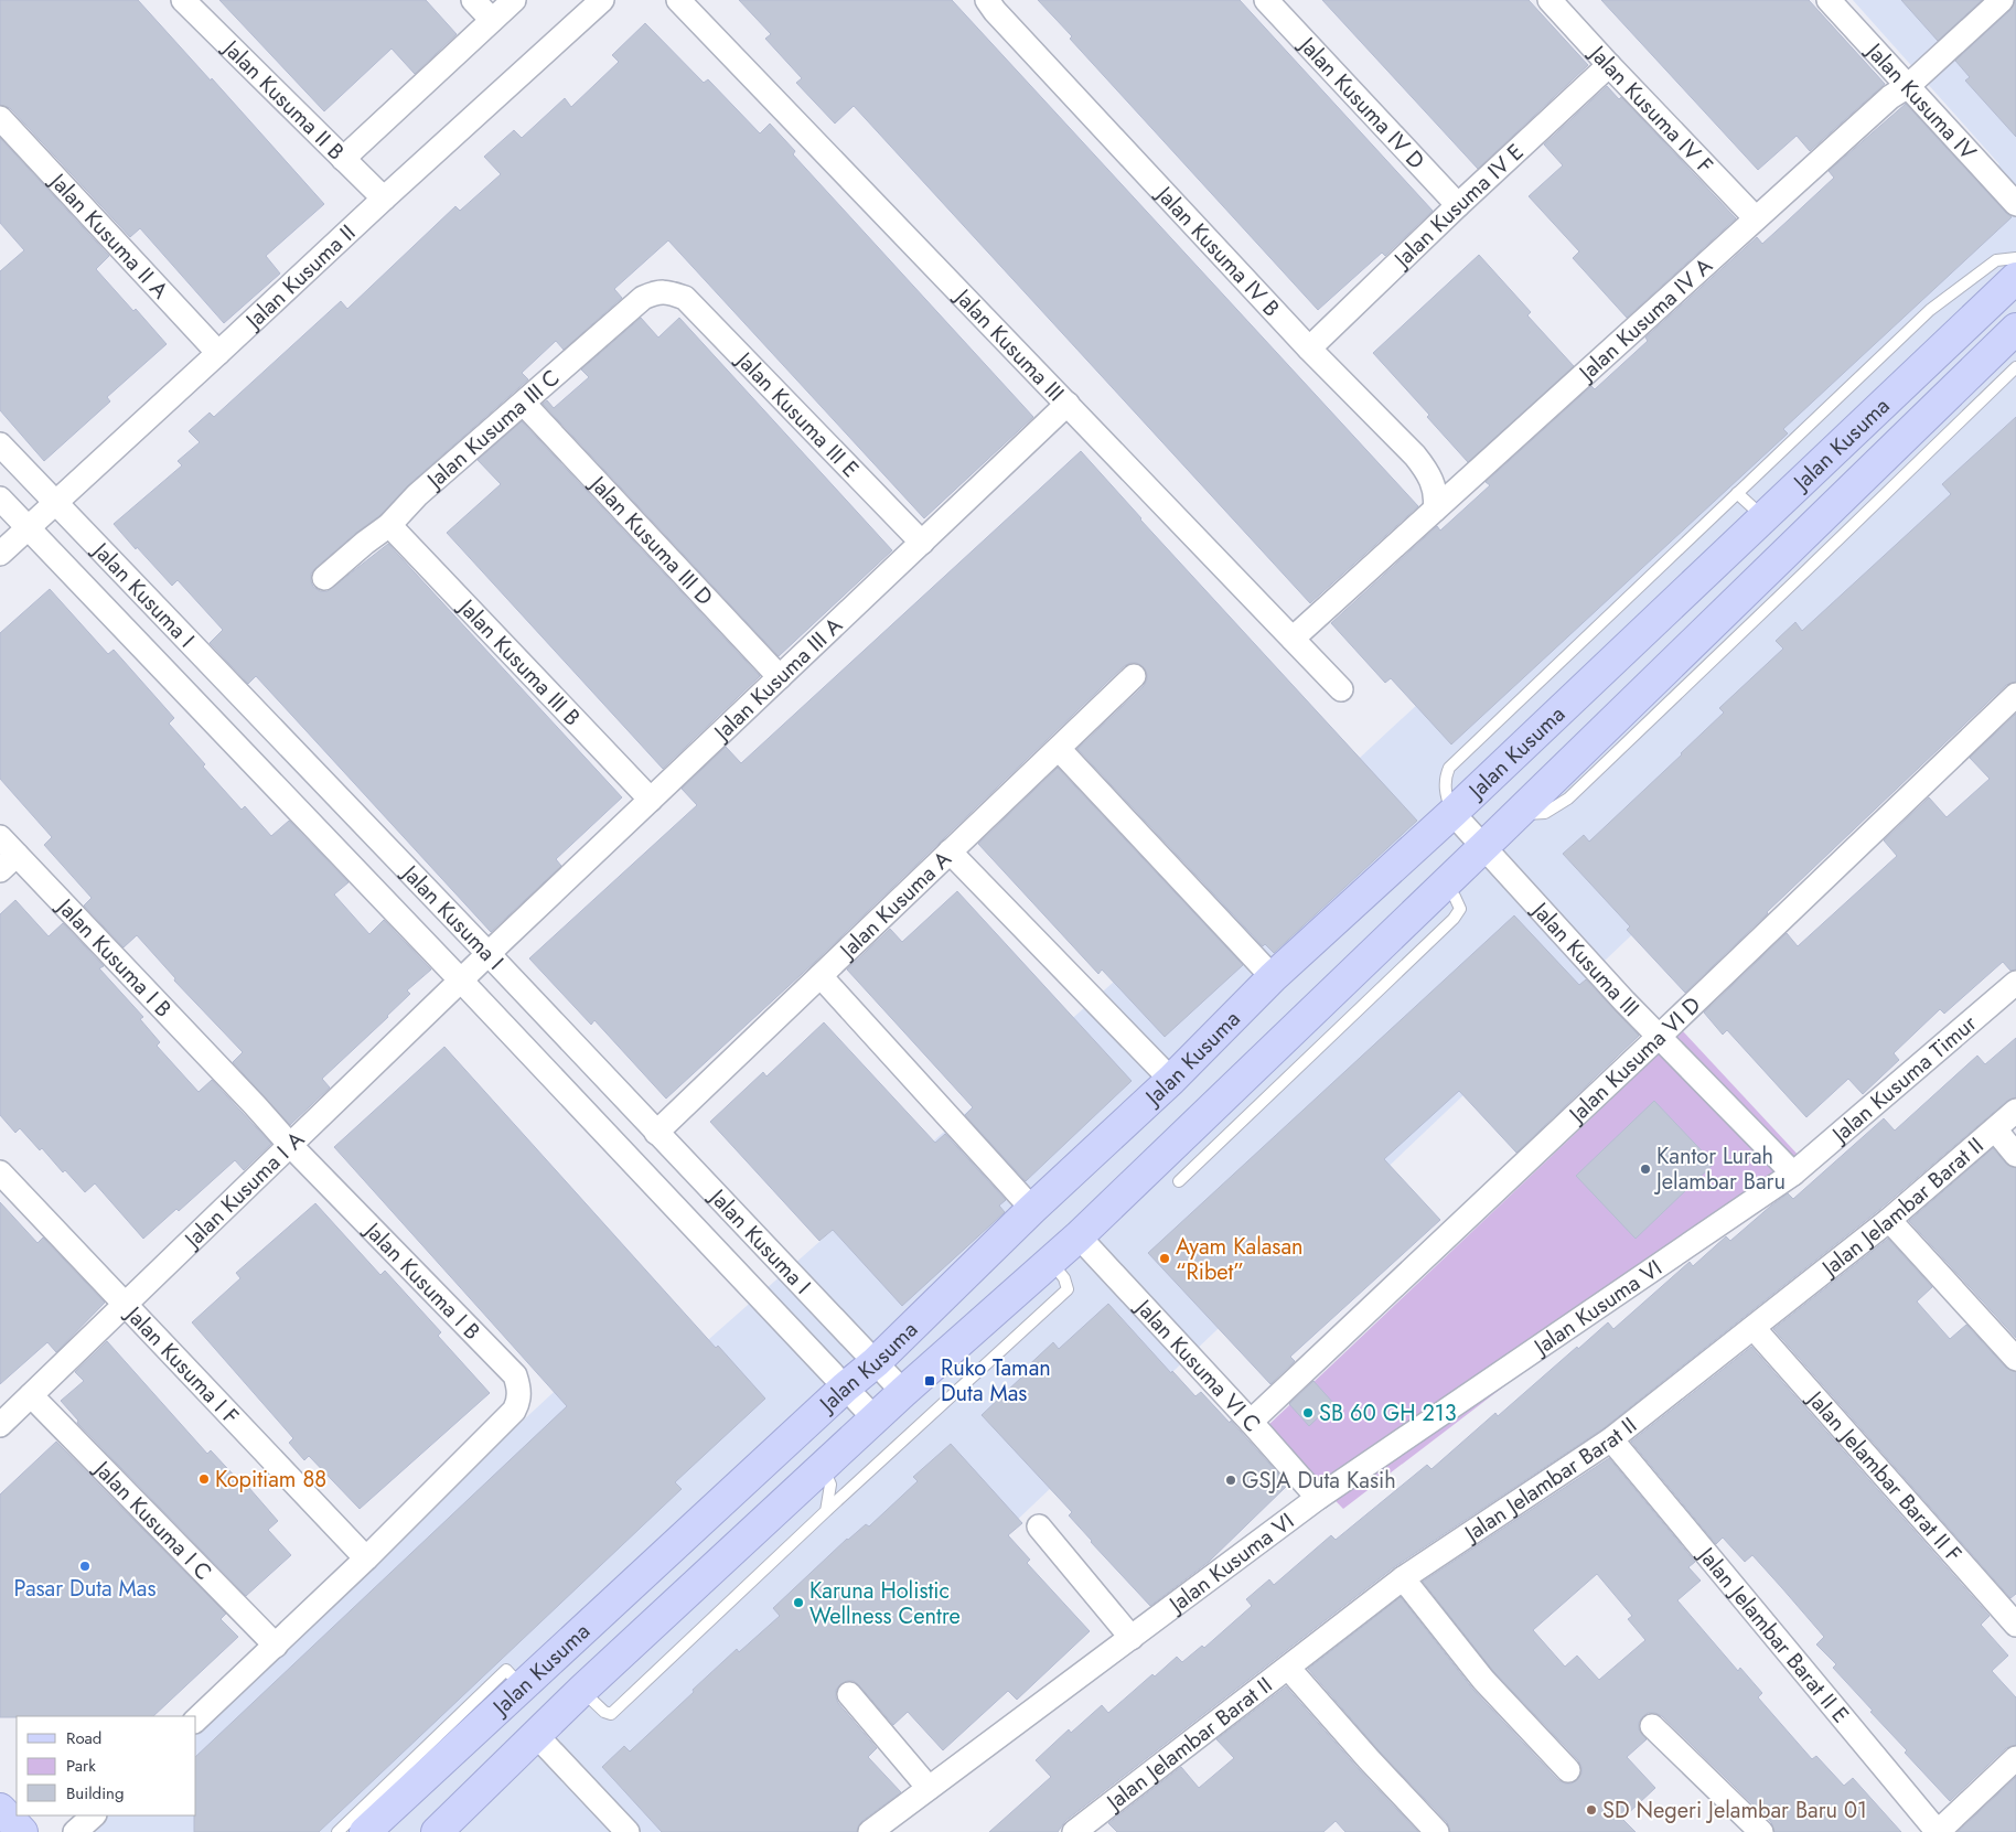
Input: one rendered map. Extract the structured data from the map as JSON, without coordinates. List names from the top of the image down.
{
  "streets": {
    "street": [
      "Jalan Kusuma II B",
      "Jalan Kusuma IV",
      "Jalan Kusuma IV D",
      "Jalan Kusuma IV F",
      "Jalan Kusuma IV E",
      "Jalan Kusuma II A",
      "Jalan Kusuma IV B",
      "Jalan Kusuma II",
      "Jalan Kusuma IV A",
      "Jalan Kusuma III",
      "Jalan Kusuma III E",
      "Jalan Kusuma III C",
      "Jalan Kusuma",
      "Jalan Kusuma III D",
      "Jalan Kusuma I",
      "Jalan Kusuma III B",
      "Jalan Kusuma III A",
      "Jalan Kusuma A",
      "Jalan Kusuma I B",
      "Jalan Kusuma VI D",
      "Jalan Kusuma Timur",
      "Jalan Kusuma I A",
      "Jalan Jelambar Barat II",
      "Jalan Kusuma VI",
      "Jalan Kusuma I F",
      "Jalan Kusuma VI C",
      "Jalan Jelambar Barat II F",
      "Jalan Kusuma I C",
      "Jalan Jelambar Barat II E"
    ]
  },
  "crossings": [
    ["Jalan Kusuma II B", "Jalan Kusuma II"],
    ["Jalan Kusuma IV", "Jalan Kusuma IV A"],
    ["Jalan Kusuma IV D", "Jalan Kusuma IV E"],
    ["Jalan Kusuma IV F", "Jalan Kusuma IV E"],
    ["Jalan Kusuma IV F", "Jalan Kusuma IV A"],
    ["Jalan Kusuma IV E", "Jalan Kusuma IV B"],
    ["Jalan Kusuma II A", "Jalan Kusuma II"],
    ["Jalan Kusuma IV B", "Jalan Kusuma IV A"],
    ["Jalan Kusuma II", "Jalan Kusuma I"],
    ["Jalan Kusuma IV A", "Jalan Kusuma III"],
    ["Jalan Kusuma III", "Jalan Kusuma"],
    ["Jalan Kusuma III", "Jalan Kusuma III A"],
    ["Jalan Kusuma III", "Jalan Kusuma VI D"],
    ["Jalan Kusuma III", "Jalan Kusuma Timur"],
    ["Jalan Kusuma III", "Jalan Kusuma VI"],
    ["Jalan Kusuma III E", "Jalan Kusuma III C"],
    ["Jalan Kusuma III E", "Jalan Kusuma III A"],
    ["Jalan Kusuma III C", "Jalan Kusuma III D"],
    ["Jalan Kusuma III C", "Jalan Kusuma III B"],
    ["Jalan Kusuma", "Jalan Kusuma I"],
    ["Jalan Kusuma", "Jalan Kusuma VI C"],
    ["Jalan Kusuma III D", "Jalan Kusuma III A"],
    ["Jalan Kusuma I", "Jalan Kusuma III A"],
    ["Jalan Kusuma I", "Jalan Kusuma A"],
    ["Jalan Kusuma I", "Jalan Kusuma I A"],
    ["Jalan Kusuma III B", "Jalan Kusuma III A"],
    ["Jalan Kusuma III A", "Jalan Kusuma I A"],
    ["Jalan Kusuma I B", "Jalan Kusuma I A"],
    ["Jalan Kusuma I B", "Jalan Kusuma I F"],
    ["Jalan Kusuma I B", "Jalan Kusuma I C"],
    ["Jalan Kusuma VI D", "Jalan Kusuma VI C"],
    ["Jalan Kusuma Timur", "Jalan Kusuma VI"],
    ["Jalan Kusuma I A", "Jalan Kusuma I F"],
    ["Jalan Kusuma I A", "Jalan Kusuma I C"],
    ["Jalan Jelambar Barat II", "Jalan Jelambar Barat II F"],
    ["Jalan Jelambar Barat II", "Jalan Jelambar Barat II E"],
    ["Jalan Kusuma VI", "Jalan Kusuma VI C"]
  ],
  "places": {
    "other": [
      "Kantor Lurah Jelambar Baru",
      "Ayam Kalasan “Ribet”",
      "SB 60 GH 213",
      "Kopitiam 88",
      "GSJA Duta Kasih",
      "Pasar Duta Mas",
      "Karuna Holistic Wellness Centre",
      "SD Negeri Jelambar Baru 01"
    ],
    "transit": ["Ruko Taman Duta Mas"]
  },
  "legend": ["Road", "Park", "Building"]
}
